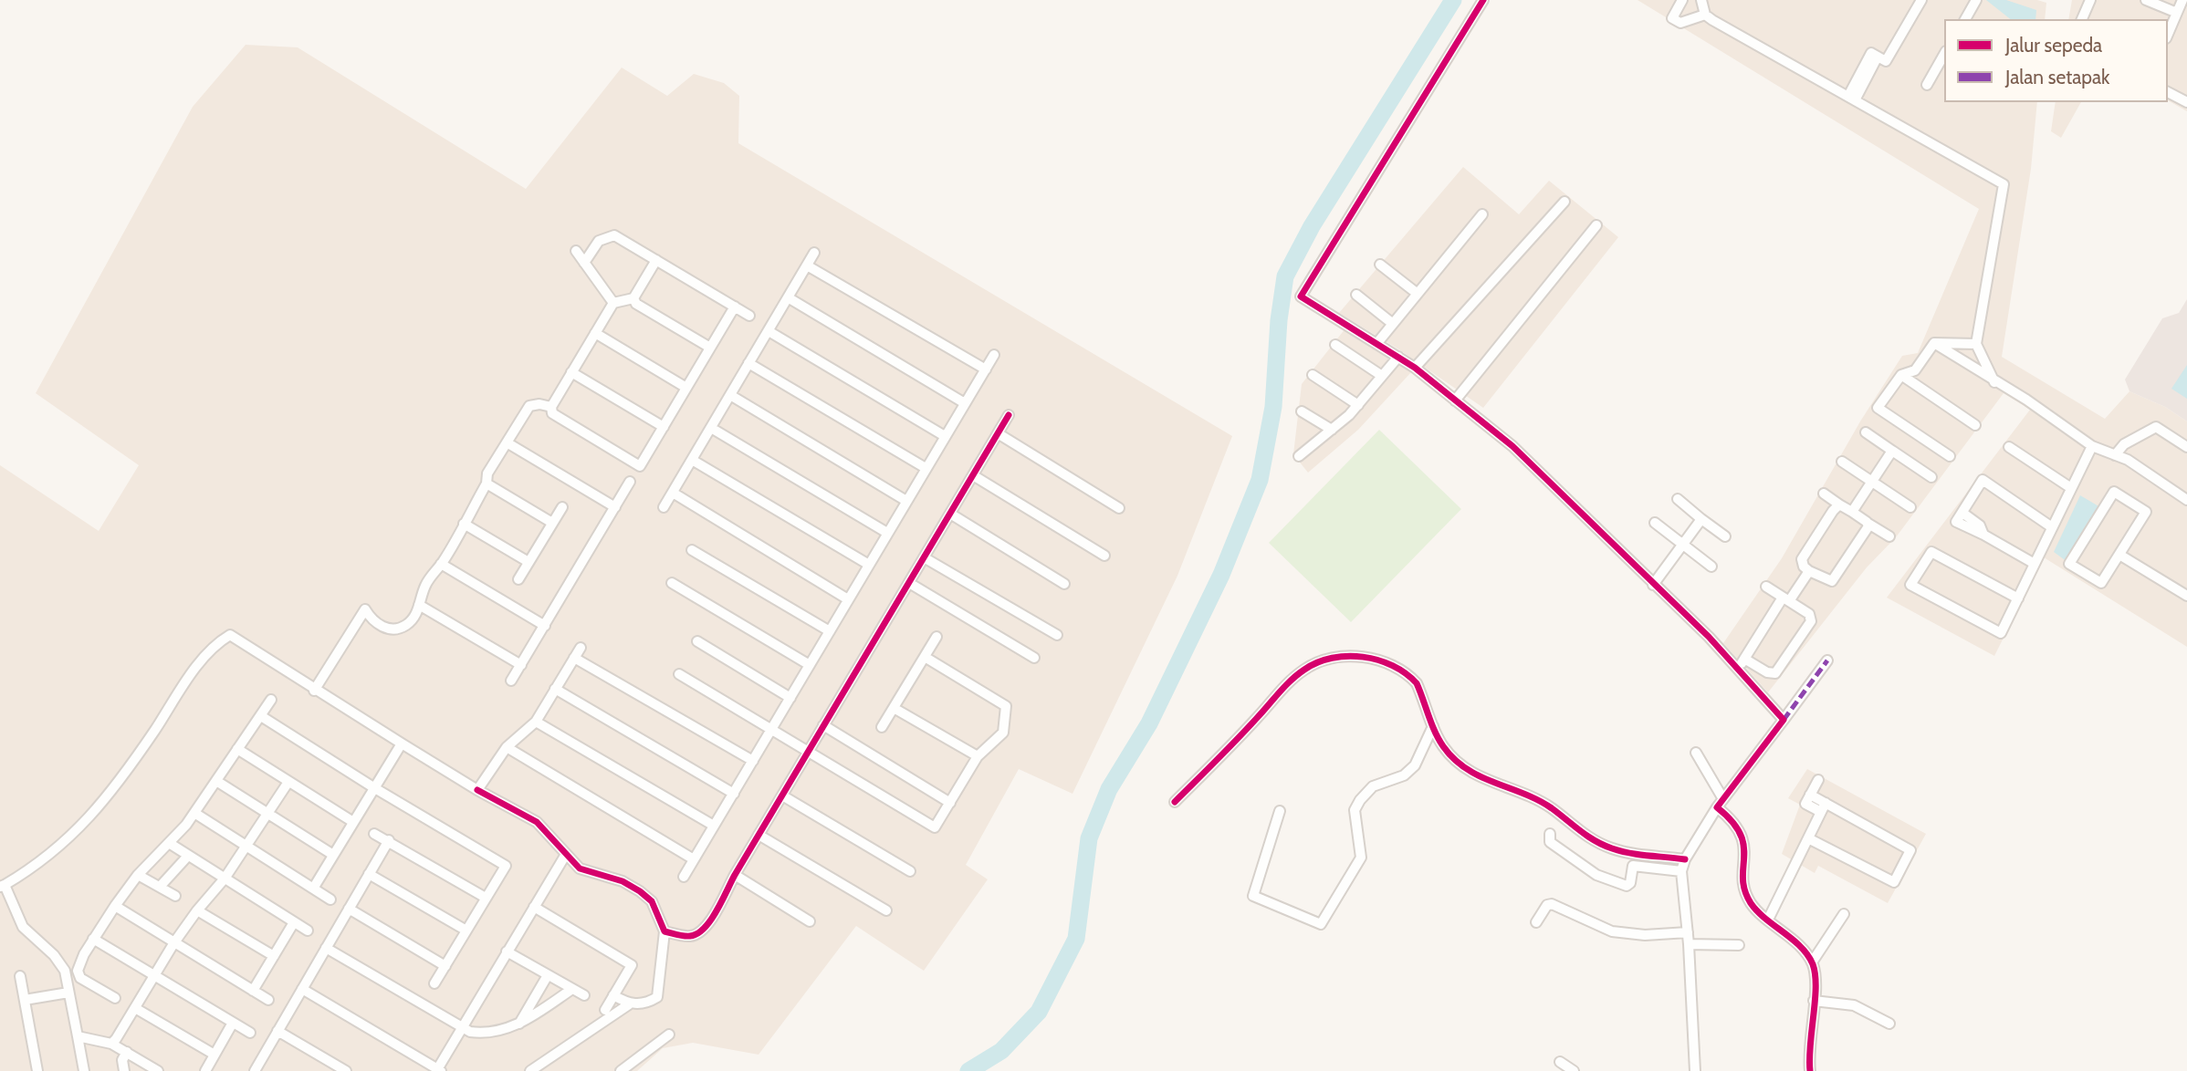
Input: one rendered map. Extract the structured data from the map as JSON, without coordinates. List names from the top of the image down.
{
  "legend": ["Jalur sepeda", "Jalan setapak"]
}
